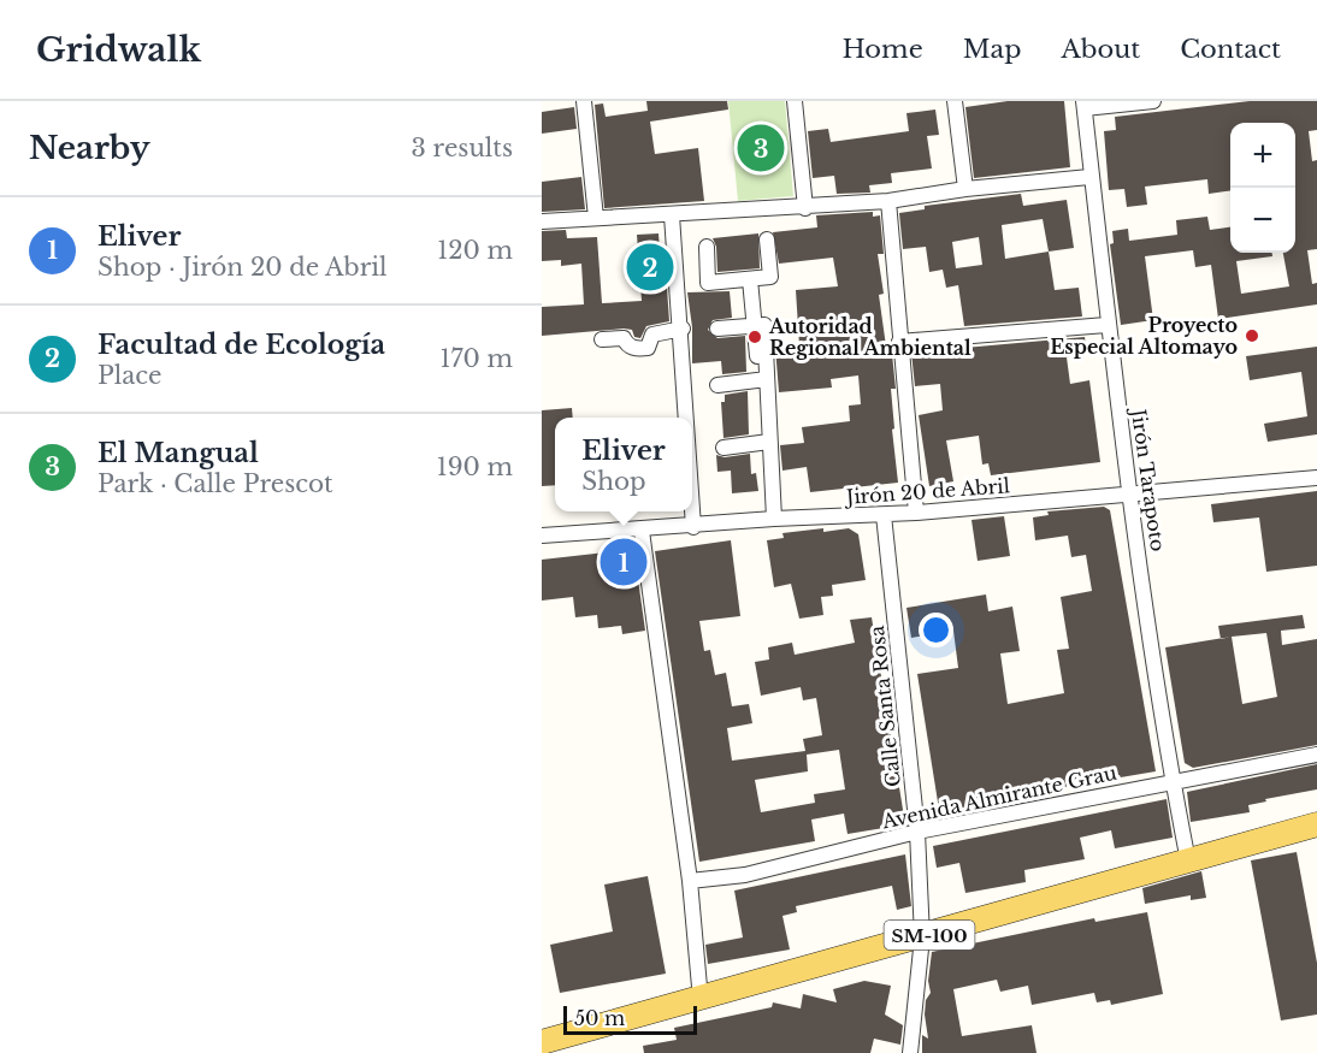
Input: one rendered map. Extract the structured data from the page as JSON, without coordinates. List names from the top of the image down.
{
  "streets": {
    "main road": ["SM-100"],
    "street": [
      "Jirón Tarapoto",
      "Jirón 20 de Abril",
      "Calle Santa Rosa",
      "Avenida Almirante Grau"
    ]
  },
  "crossings": [
    ["Jirón Tarapoto", "Jirón 20 de Abril"],
    ["Jirón Tarapoto", "Avenida Almirante Grau"],
    ["Jirón Tarapoto", "SM-100"],
    ["Jirón 20 de Abril", "Calle Santa Rosa"],
    ["Calle Santa Rosa", "Avenida Almirante Grau"],
    ["Calle Santa Rosa", "SM-100"]
  ],
  "places": ["Proyecto Especial Altomayo", "Autoridad Regional Ambiental"],
  "scale_bar": "50 m",
  "page": {
    "header": "Gridwalk",
    "nav": [
      "Home",
      "Map",
      "About",
      "Contact"
    ],
    "heading": ["Nearby", "3 results"],
    "pins": ["3", "2", "1"],
    "map_buttons": ["+", "−"],
    "list": [
      {
        "mark": "1",
        "name": "Eliver",
        "note": "Shop · Jirón 20 de Abril",
        "value": "120 m"
      },
      {
        "mark": "2",
        "name": "Facultad de Ecología",
        "note": "Place",
        "value": "170 m"
      },
      {
        "mark": "3",
        "name": "El Mangual",
        "note": "Park · Calle Prescot",
        "value": "190 m"
      }
    ],
    "popup": ["Eliver", "Shop"],
    "scale": "50 m"
  }
}
